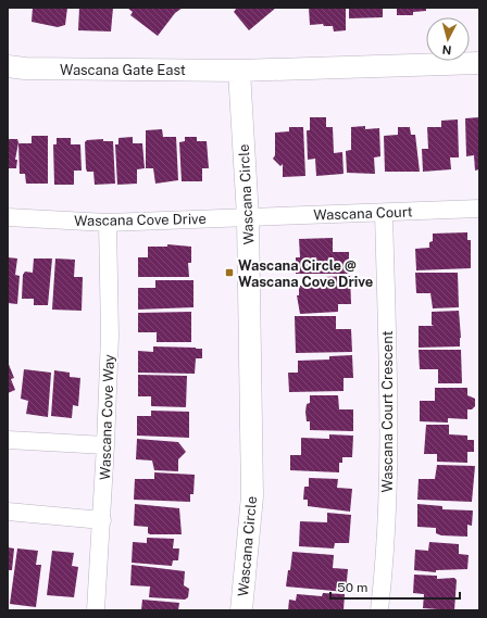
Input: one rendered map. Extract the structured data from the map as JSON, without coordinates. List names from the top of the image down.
{
  "streets": {
    "street": [
      "Wascana Gate East",
      "Wascana Circle",
      "Wascana Court",
      "Wascana Cove Drive",
      "Wascana Court Crescent",
      "Wascana Cove Way"
    ]
  },
  "crossings": [
    ["Wascana Gate East", "Wascana Circle"],
    ["Wascana Circle", "Wascana Court"],
    ["Wascana Circle", "Wascana Cove Drive"],
    ["Wascana Court", "Wascana Cove Drive"],
    ["Wascana Court", "Wascana Court Crescent"],
    ["Wascana Cove Drive", "Wascana Cove Way"]
  ],
  "places": {
    "transit": ["Wascana Circle @ Wascana Cove Drive"]
  },
  "scale_bar": "50 m",
  "north": "bottom"
}
